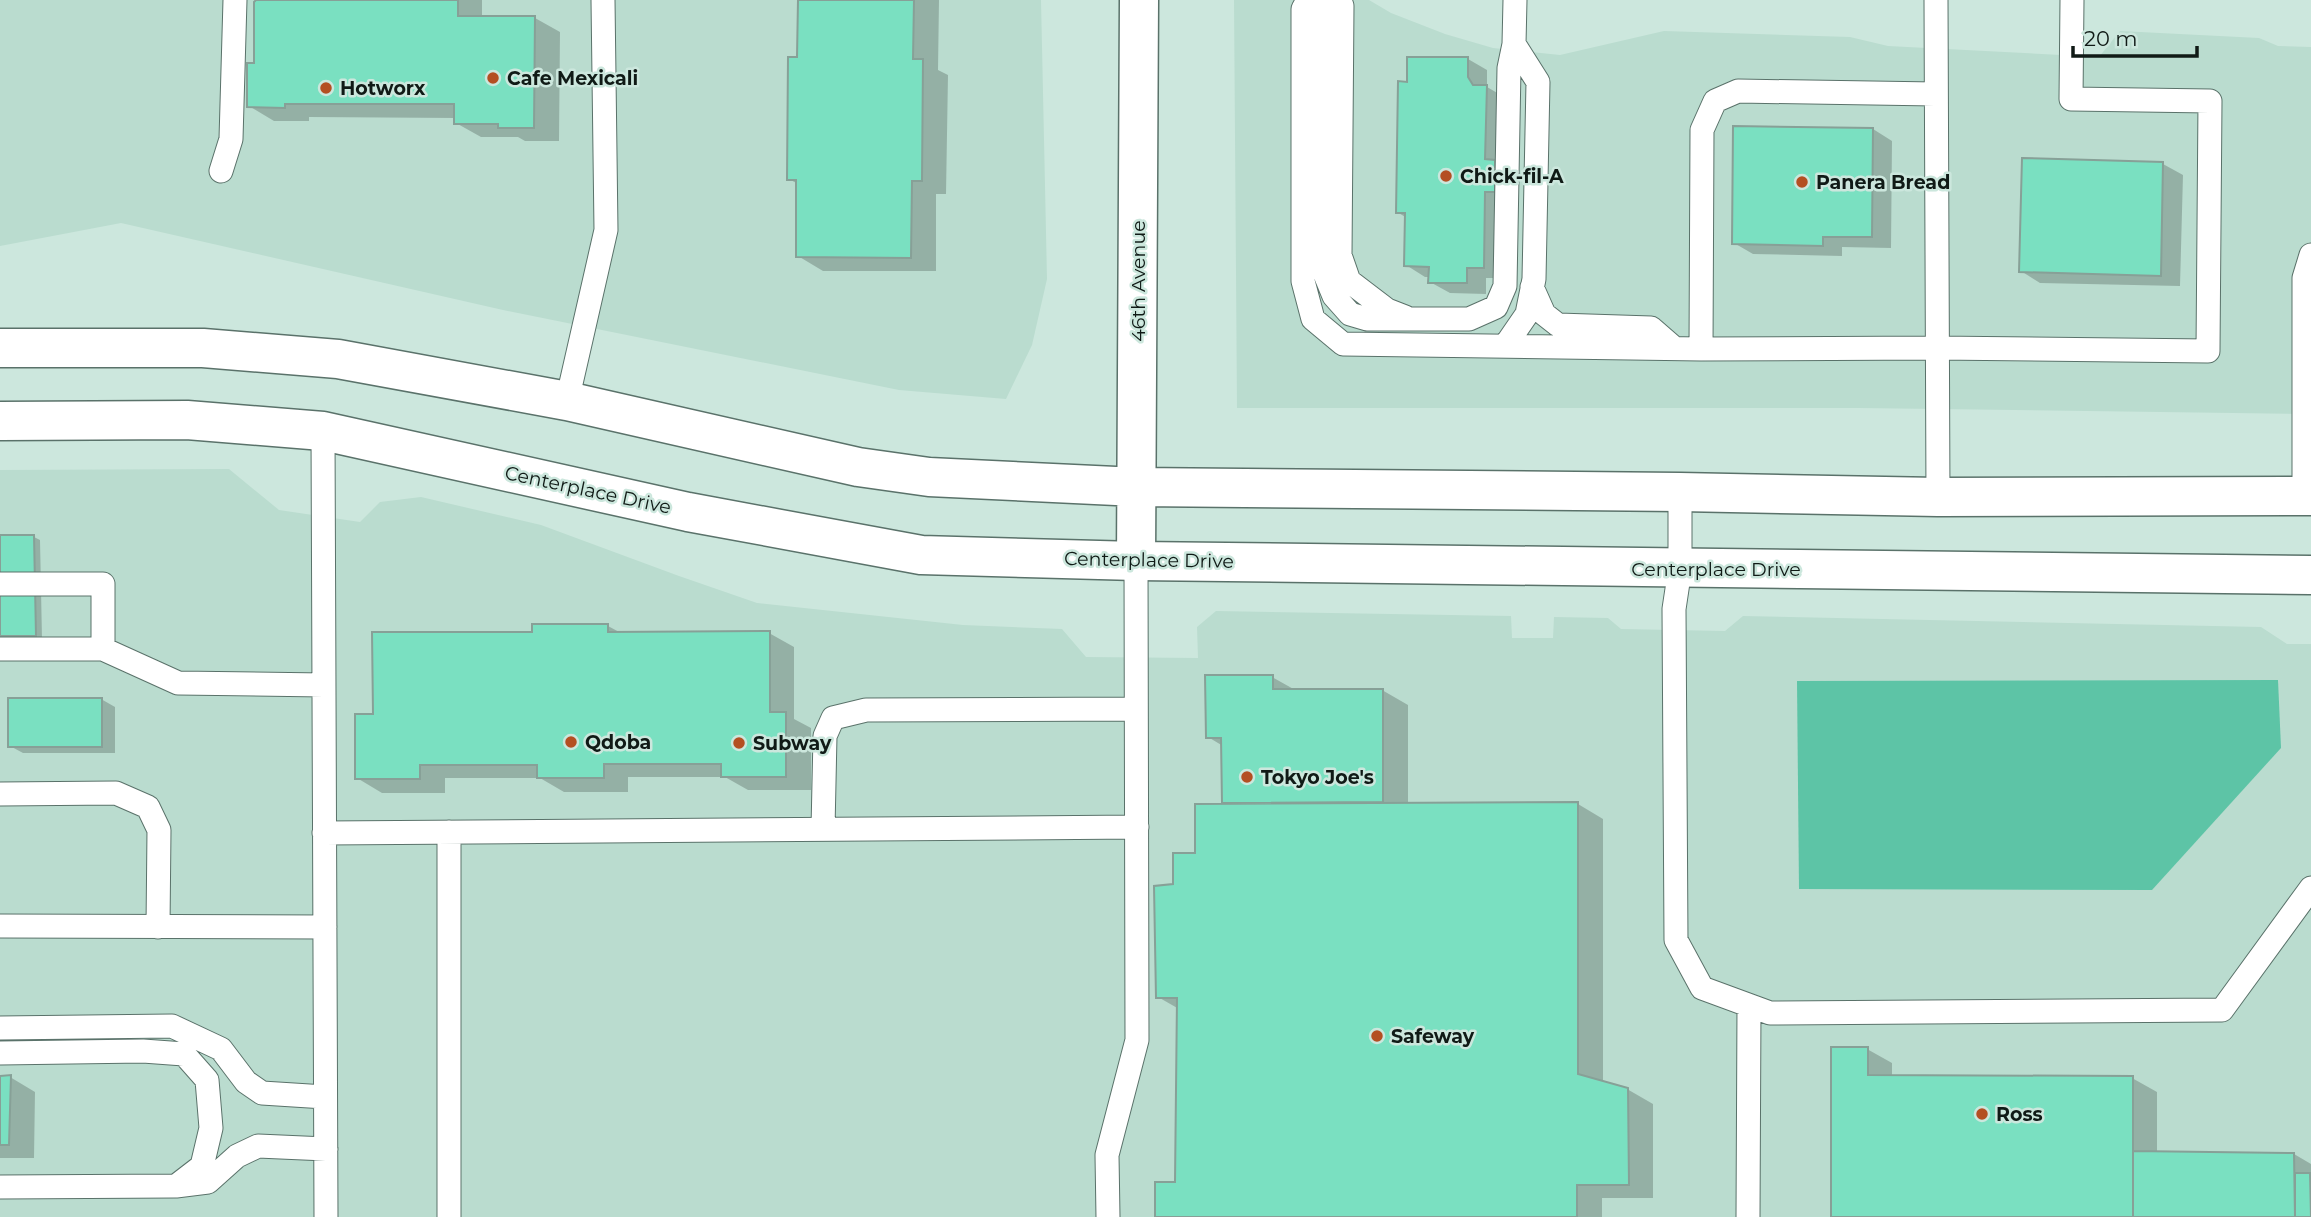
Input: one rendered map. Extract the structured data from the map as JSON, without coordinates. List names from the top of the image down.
{
  "streets": {
    "street": ["46th Avenue", "Centerplace Drive"]
  },
  "crossings": [
    ["46th Avenue", "Centerplace Drive"]
  ],
  "places": [
    "Cafe Mexicali",
    "Hotworx",
    "Chick-fil-A",
    "Panera Bread",
    "Qdoba",
    "Subway",
    "Tokyo Joe's",
    "Safeway",
    "Ross"
  ],
  "scale_bar": "20 m"
}
